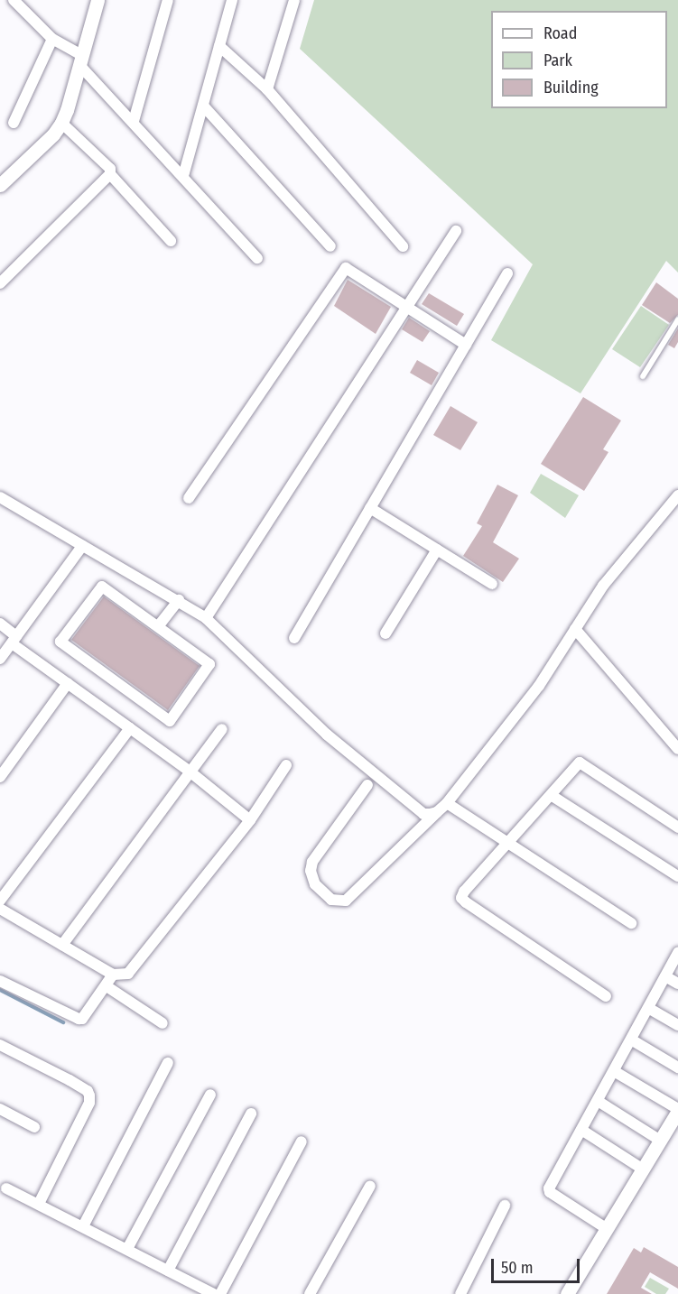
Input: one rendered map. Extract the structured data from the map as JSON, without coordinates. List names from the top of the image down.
{
  "legend": ["Road", "Park", "Building"],
  "scale_bar": "50 m"
}
